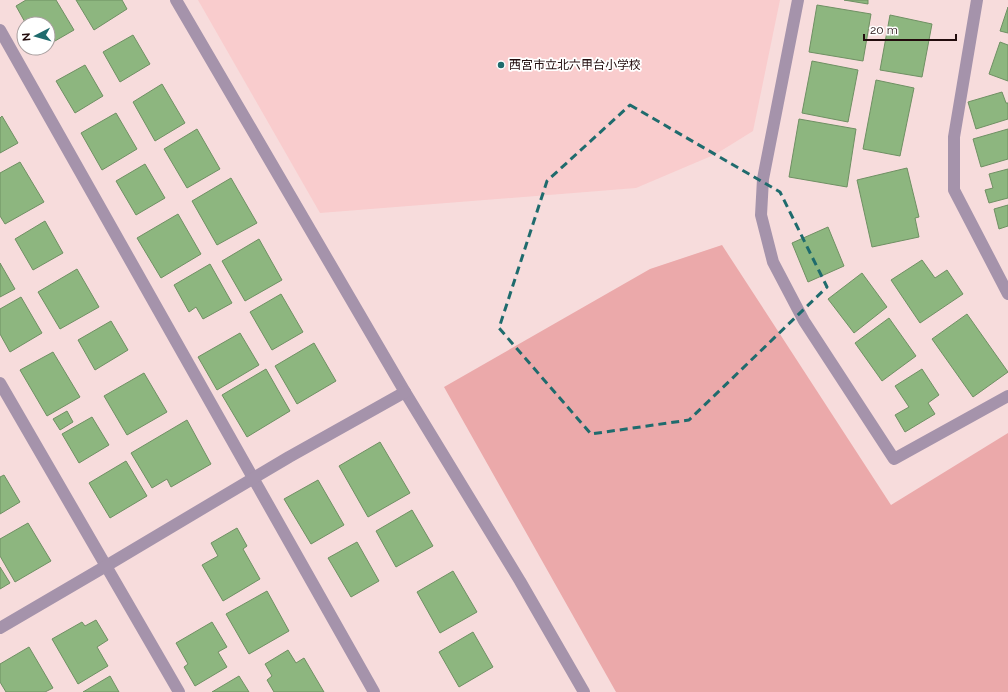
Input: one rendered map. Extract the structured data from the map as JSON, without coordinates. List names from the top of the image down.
{
  "places": ["西宮市立北六甲台小学校"],
  "scale_bar": "20 m",
  "north": "left"
}
